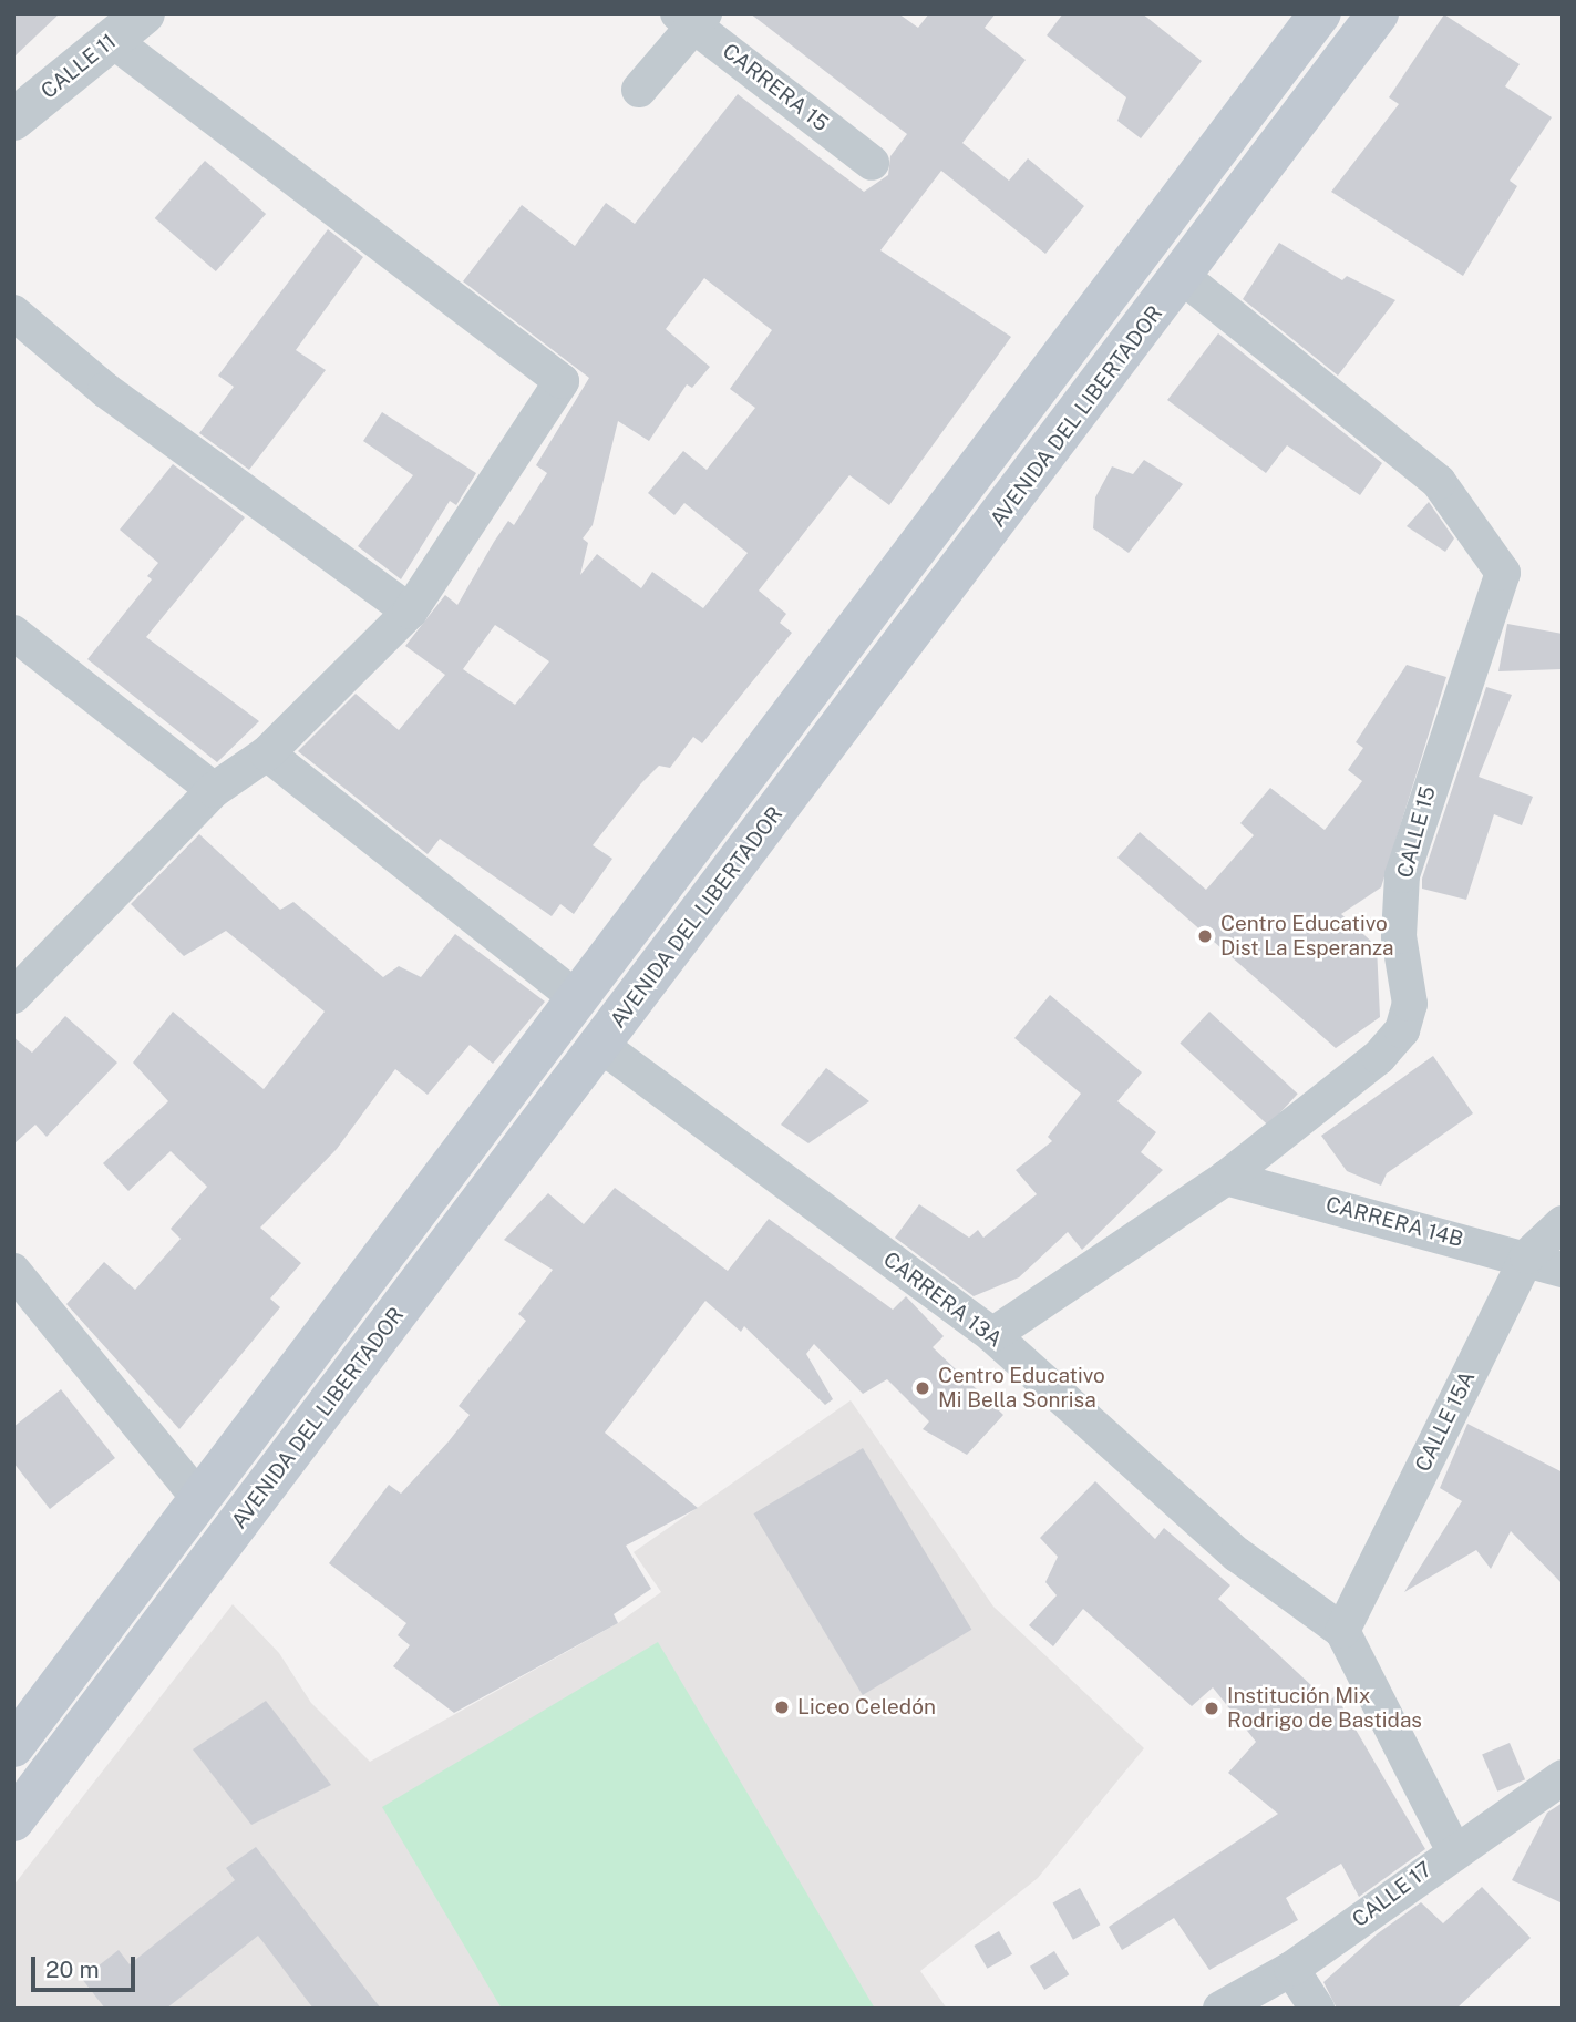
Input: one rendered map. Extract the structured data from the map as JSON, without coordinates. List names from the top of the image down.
{
  "streets": {
    "main road": ["AVENIDA DEL LIBERTADOR"],
    "street": [
      "CALLE 11",
      "CARRERA 15",
      "CALLE 15",
      "CARRERA 14B",
      "CARRERA 13A",
      "CALLE 15A",
      "CALLE 17"
    ]
  },
  "crossings": [
    ["AVENIDA DEL LIBERTADOR", "CALLE 15"],
    ["AVENIDA DEL LIBERTADOR", "CARRERA 13A"],
    ["CALLE 15", "CARRERA 14B"],
    ["CALLE 15", "CARRERA 13A"],
    ["CARRERA 14B", "CALLE 15A"],
    ["CARRERA 13A", "CALLE 15A"]
  ],
  "places": [
    "Centro Educativo Dist La Esperanza",
    "Centro Educativo Mi Bella Sonrisa",
    "Liceo Celedón",
    "Institución Mix Rodrigo de Bastidas"
  ],
  "scale_bar": "20 m"
}
